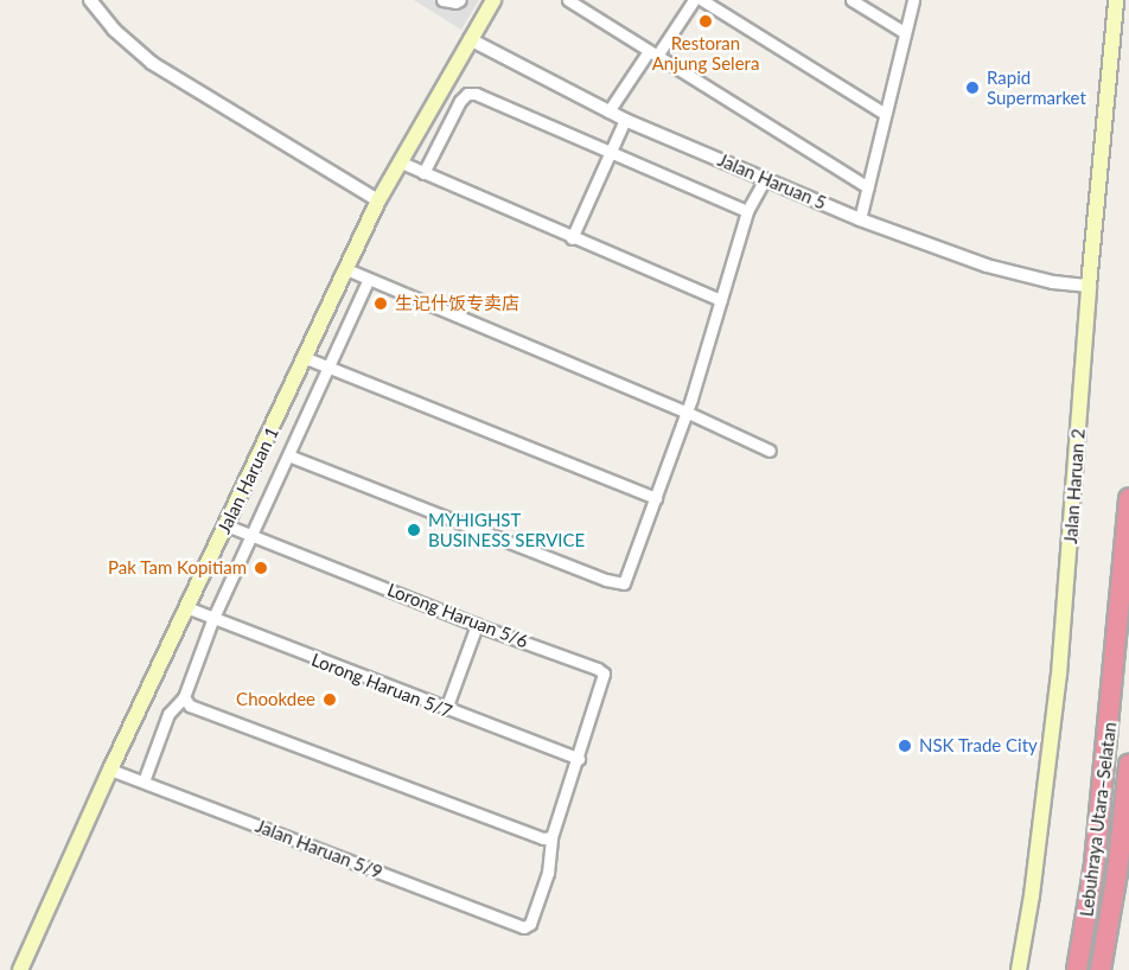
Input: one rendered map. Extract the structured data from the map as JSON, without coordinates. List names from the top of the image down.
{
  "streets": {
    "highway": ["Lebuhraya Utara–Selatan"],
    "main road": ["Jalan Haruan 1", "Jalan Haruan 2"],
    "street": [
      "Jalan Haruan 5",
      "Lorong Haruan 5/6",
      "Lorong Haruan 5/7",
      "Jalan Haruan 5/9"
    ]
  },
  "crossings": [
    ["Jalan Haruan 5", "Jalan Haruan 1"],
    ["Jalan Haruan 5", "Jalan Haruan 2"],
    ["Jalan Haruan 1", "Lorong Haruan 5/6"],
    ["Jalan Haruan 1", "Lorong Haruan 5/7"],
    ["Jalan Haruan 1", "Jalan Haruan 5/9"],
    ["Lorong Haruan 5/6", "Lorong Haruan 5/7"]
  ],
  "places": [
    "Restoran Anjung Selera",
    "Rapid Supermarket",
    "生记什饭专卖店",
    "MYHIGHST BUSINESS SERVICE",
    "Pak Tam Kopitiam",
    "Chookdee",
    "NSK Trade City"
  ]
}
